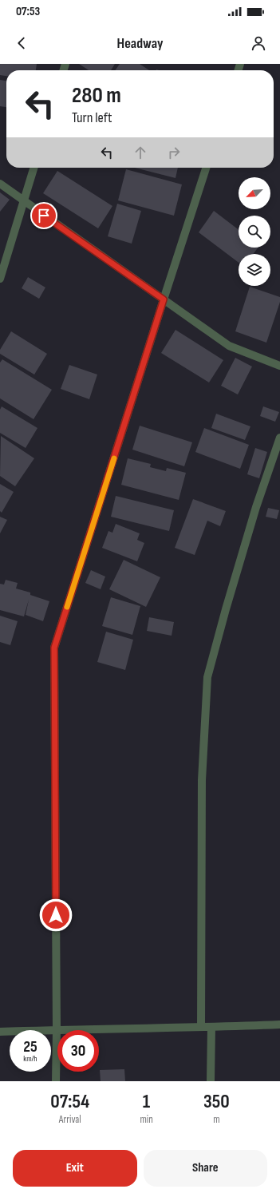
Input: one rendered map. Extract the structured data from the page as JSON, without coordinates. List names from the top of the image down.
{
  "north": "bottom left",
  "page": {
    "status": "07:53",
    "header": "Headway",
    "turn": ["280 m", "Turn left"],
    "speed": "25 km/h",
    "limit": "30",
    "eta": [
      "07:54",
      "Arrival",
      "1",
      "min",
      "350",
      "m"
    ],
    "buttons": ["Exit", "Share"]
  }
}
